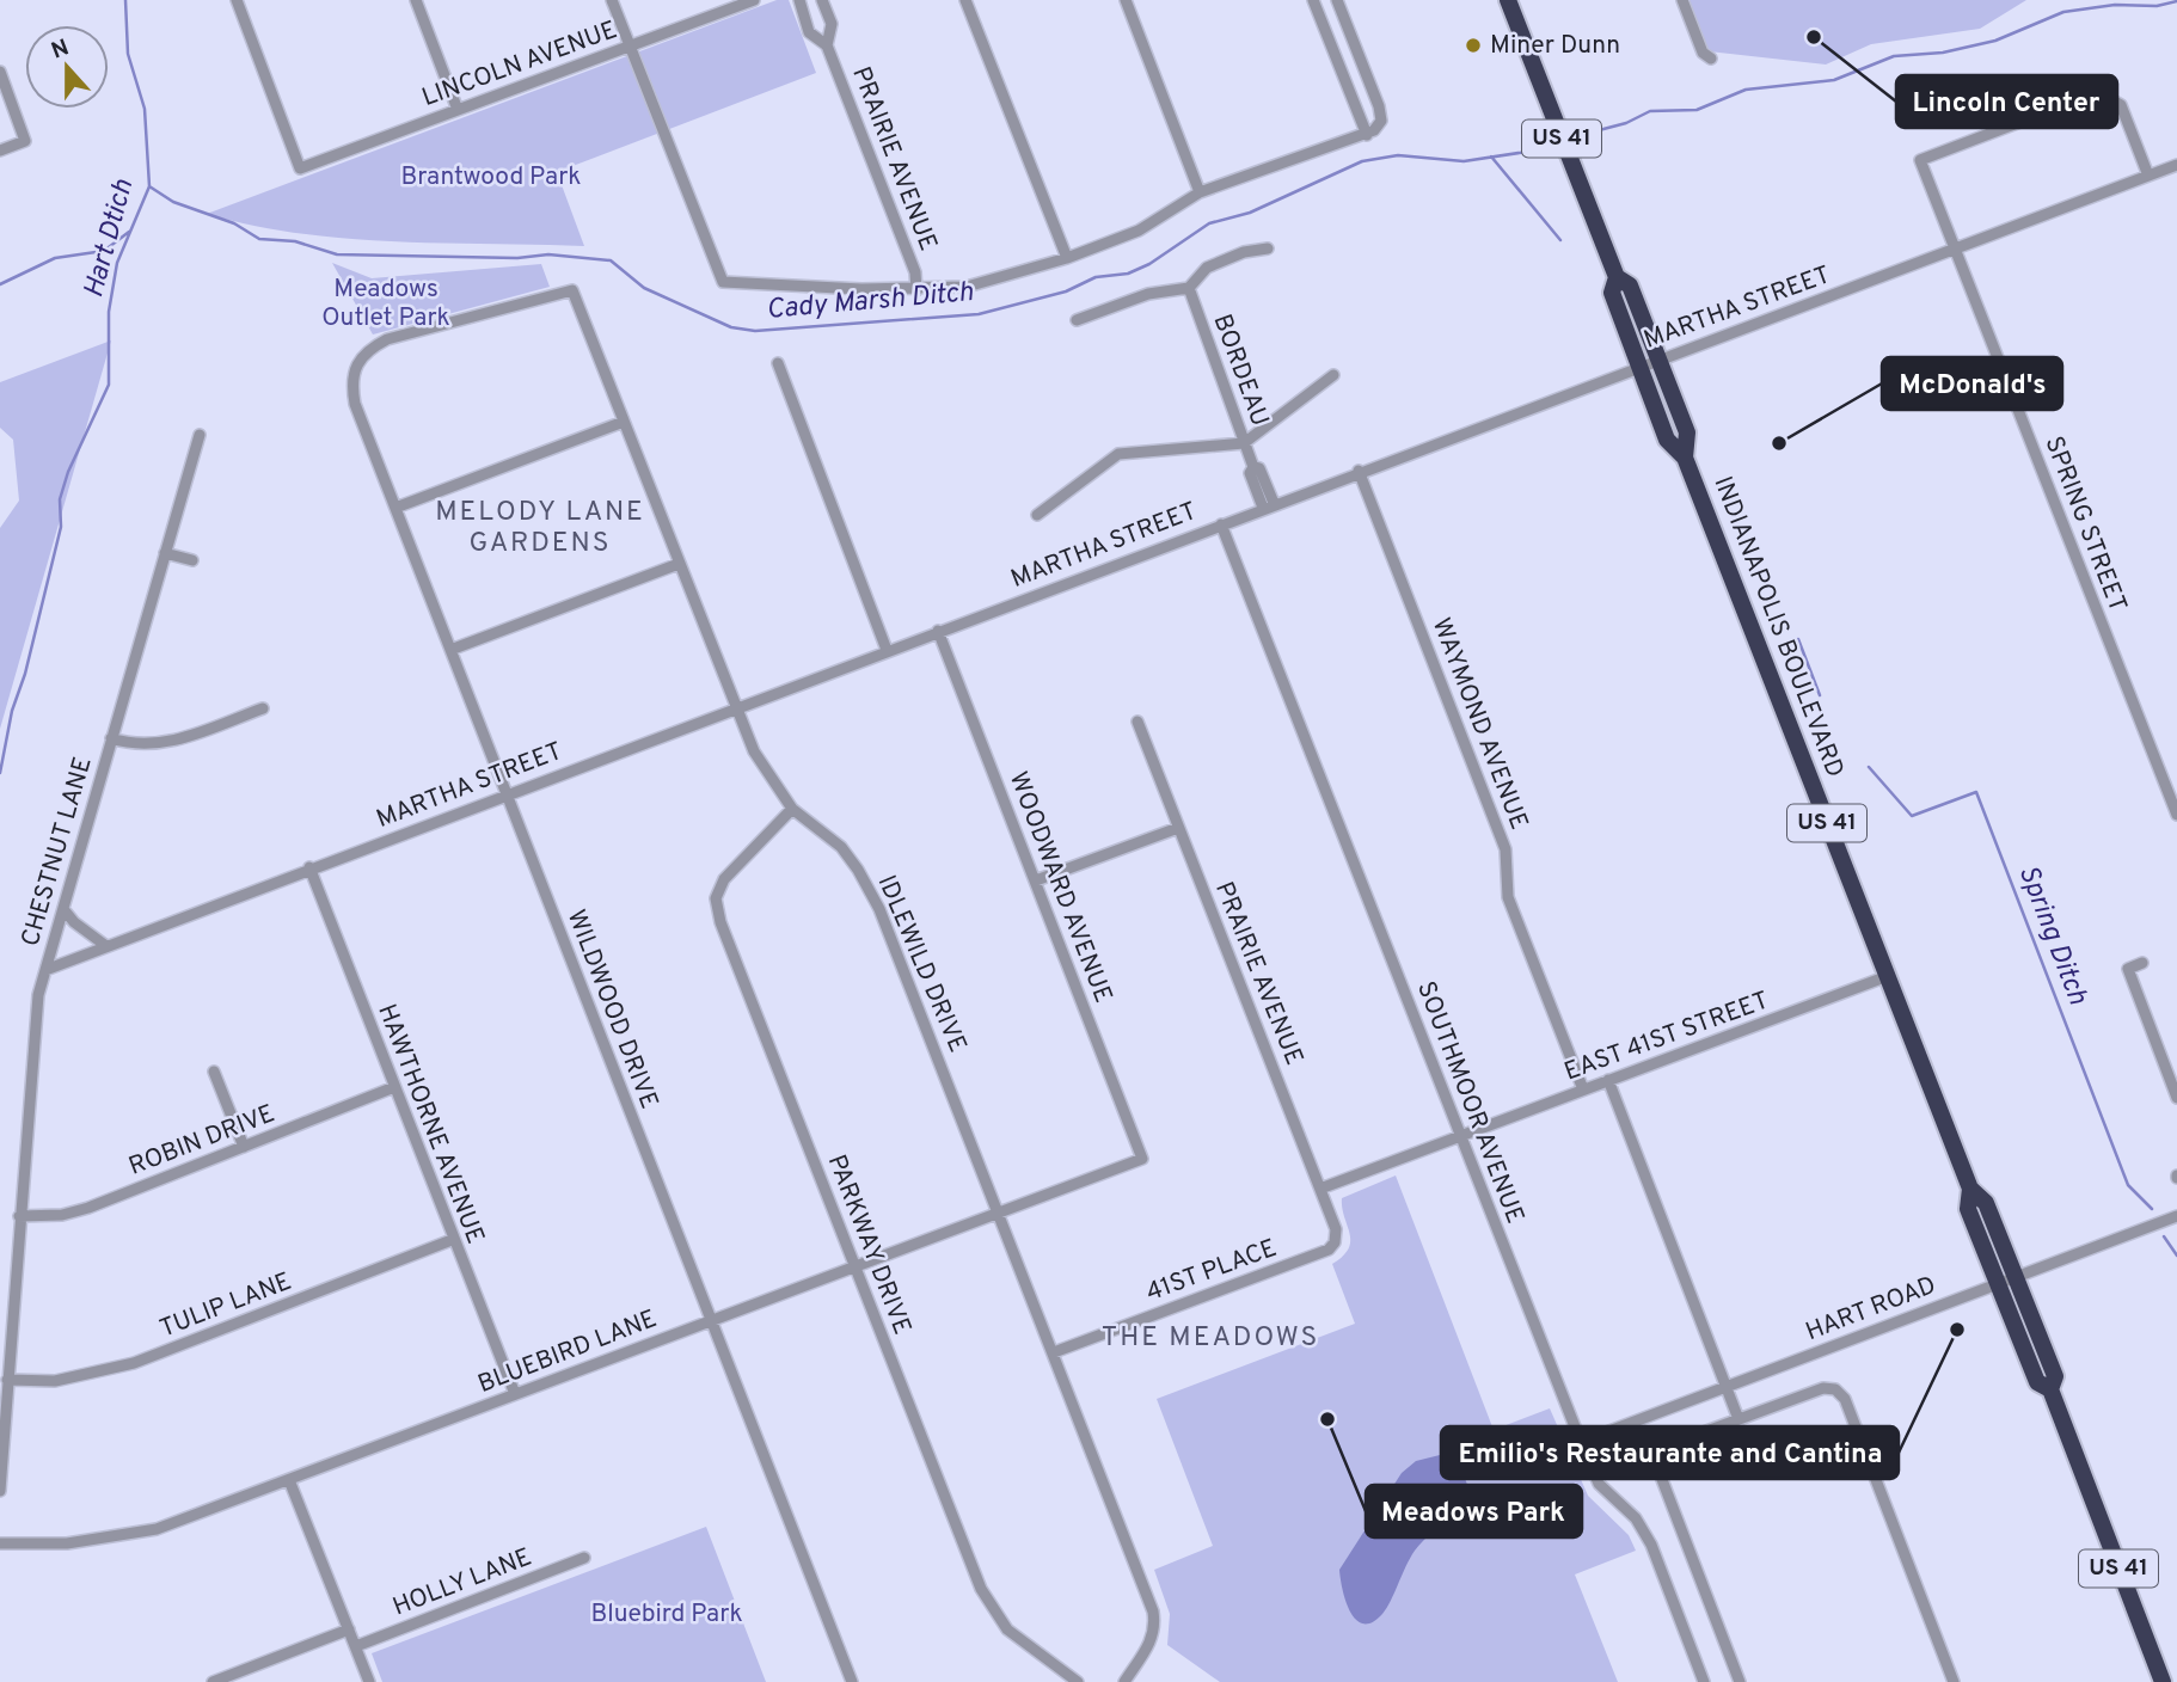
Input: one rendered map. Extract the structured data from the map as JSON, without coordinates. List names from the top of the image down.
{
  "streets": {
    "highway": ["US 41", "INDIANAPOLIS BOULEVARD"],
    "street": [
      "LINCOLN AVENUE",
      "PRAIRIE AVENUE",
      "MARTHA STREET",
      "BORDEAU",
      "SPRING STREET",
      "WAYMOND AVENUE",
      "CHESTNUT LANE",
      "WOODWARD AVENUE",
      "IDLEWILD DRIVE",
      "WILDWOOD DRIVE",
      "EAST 41ST STREET",
      "SOUTHMOOR AVENUE",
      "HAWTHORNE AVENUE",
      "ROBIN DRIVE",
      "PARKWAY DRIVE",
      "41ST PLACE",
      "TULIP LANE",
      "HART ROAD",
      "BLUEBIRD LANE",
      "HOLLY LANE"
    ]
  },
  "crossings": [
    ["PRAIRIE AVENUE", "EAST 41ST STREET"],
    ["PRAIRIE AVENUE", "41ST PLACE"],
    ["MARTHA STREET", "BORDEAU"],
    ["MARTHA STREET", "SPRING STREET"],
    ["MARTHA STREET", "INDIANAPOLIS BOULEVARD"],
    ["MARTHA STREET", "WAYMOND AVENUE"],
    ["MARTHA STREET", "CHESTNUT LANE"],
    ["MARTHA STREET", "WOODWARD AVENUE"],
    ["MARTHA STREET", "IDLEWILD DRIVE"],
    ["MARTHA STREET", "WILDWOOD DRIVE"],
    ["MARTHA STREET", "SOUTHMOOR AVENUE"],
    ["MARTHA STREET", "HAWTHORNE AVENUE"],
    ["INDIANAPOLIS BOULEVARD", "EAST 41ST STREET"],
    ["INDIANAPOLIS BOULEVARD", "HART ROAD"],
    ["WAYMOND AVENUE", "EAST 41ST STREET"],
    ["CHESTNUT LANE", "ROBIN DRIVE"],
    ["CHESTNUT LANE", "TULIP LANE"],
    ["WOODWARD AVENUE", "BLUEBIRD LANE"],
    ["IDLEWILD DRIVE", "WILDWOOD DRIVE"],
    ["IDLEWILD DRIVE", "PARKWAY DRIVE"],
    ["IDLEWILD DRIVE", "41ST PLACE"],
    ["IDLEWILD DRIVE", "BLUEBIRD LANE"],
    ["WILDWOOD DRIVE", "BLUEBIRD LANE"],
    ["EAST 41ST STREET", "SOUTHMOOR AVENUE"],
    ["SOUTHMOOR AVENUE", "HART ROAD"],
    ["HAWTHORNE AVENUE", "ROBIN DRIVE"],
    ["HAWTHORNE AVENUE", "TULIP LANE"],
    ["HAWTHORNE AVENUE", "BLUEBIRD LANE"],
    ["PARKWAY DRIVE", "BLUEBIRD LANE"]
  ],
  "districts": ["MELODY LANE GARDENS", "THE MEADOWS"],
  "water": ["Hart Dtich", "Cady Marsh Ditch", "Spring Ditch"],
  "parks": ["Brantwood Park", "Meadows Outlet Park", "Bluebird Park"],
  "places": [
    "Lincoln Center",
    "Miner Dunn",
    "McDonald's",
    "Emilio's Restaurante and Cantina",
    "Meadows Park"
  ],
  "north": "top"
}
